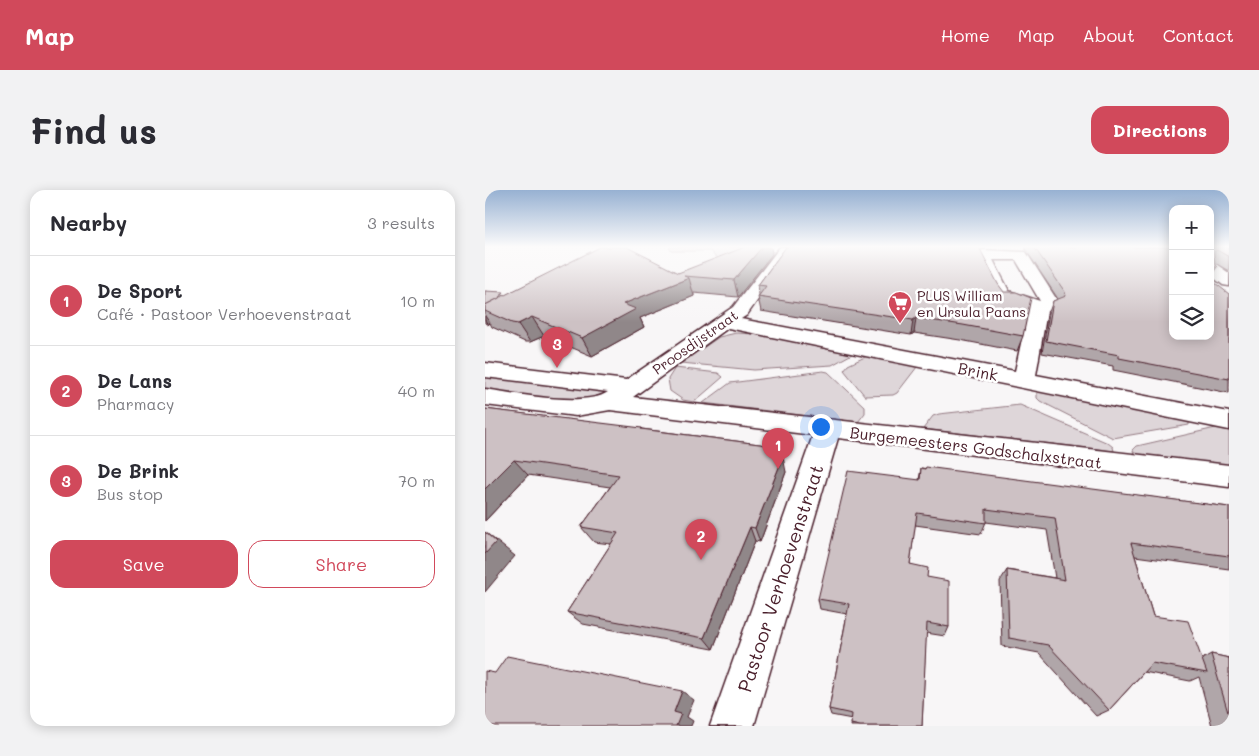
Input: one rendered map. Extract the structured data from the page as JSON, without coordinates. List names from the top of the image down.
{
  "streets": {
    "street": [
      "Proosdijstraat",
      "Brink",
      "Burgemeesters Godschalxstraat",
      "Pastoor Verhoevenstraat"
    ]
  },
  "crossings": [
    ["Proosdijstraat", "Brink"],
    ["Proosdijstraat", "Burgemeesters Godschalxstraat"],
    ["Burgemeesters Godschalxstraat", "Pastoor Verhoevenstraat"]
  ],
  "places": {
    "supermarket": ["PLUS William en Ursula Paans"]
  },
  "page": {
    "header": "Map",
    "nav": [
      "Home",
      "Map",
      "About",
      "Contact"
    ],
    "buttons": [
      "Directions",
      ["Save", "Share"]
    ],
    "title": "Find us",
    "heading": ["Nearby", "3 results"],
    "map_buttons": ["+", "−"],
    "list": [
      {
        "mark": "1",
        "name": "De Sport",
        "note": "Café · Pastoor Verhoevenstraat",
        "value": "10 m"
      },
      {
        "mark": "2",
        "name": "De Lans",
        "note": "Pharmacy",
        "value": "40 m"
      },
      {
        "mark": "3",
        "name": "De Brink",
        "note": "Bus stop",
        "value": "70 m"
      }
    ],
    "pins": ["3", "1", "2"]
  }
}
